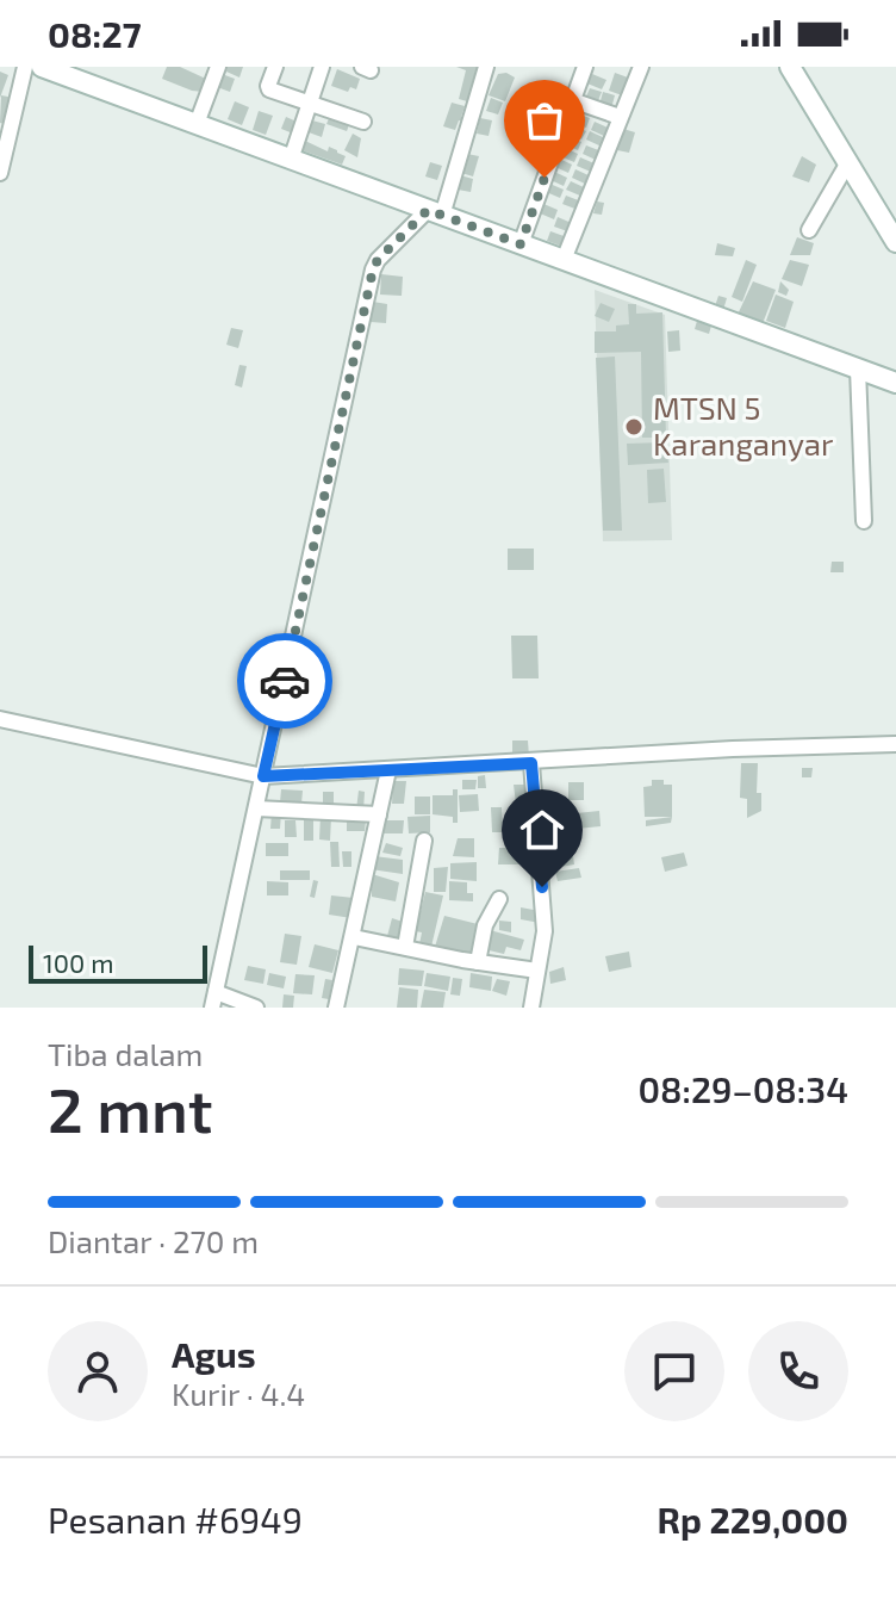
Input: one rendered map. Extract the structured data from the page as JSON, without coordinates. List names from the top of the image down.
{
  "places": ["MTSN 5 Karanganyar"],
  "scale_bar": "100 m",
  "page": {
    "status": "08:27",
    "scale": "100 m",
    "heading": ["2 mnt", "Tiba dalam", "08:29–08:34"],
    "panel": [
      "Agus",
      "Kurir · 4.4",
      "Pesanan #6949",
      "Rp 229,000"
    ],
    "bar": "Diantar · 270 m"
  }
}
